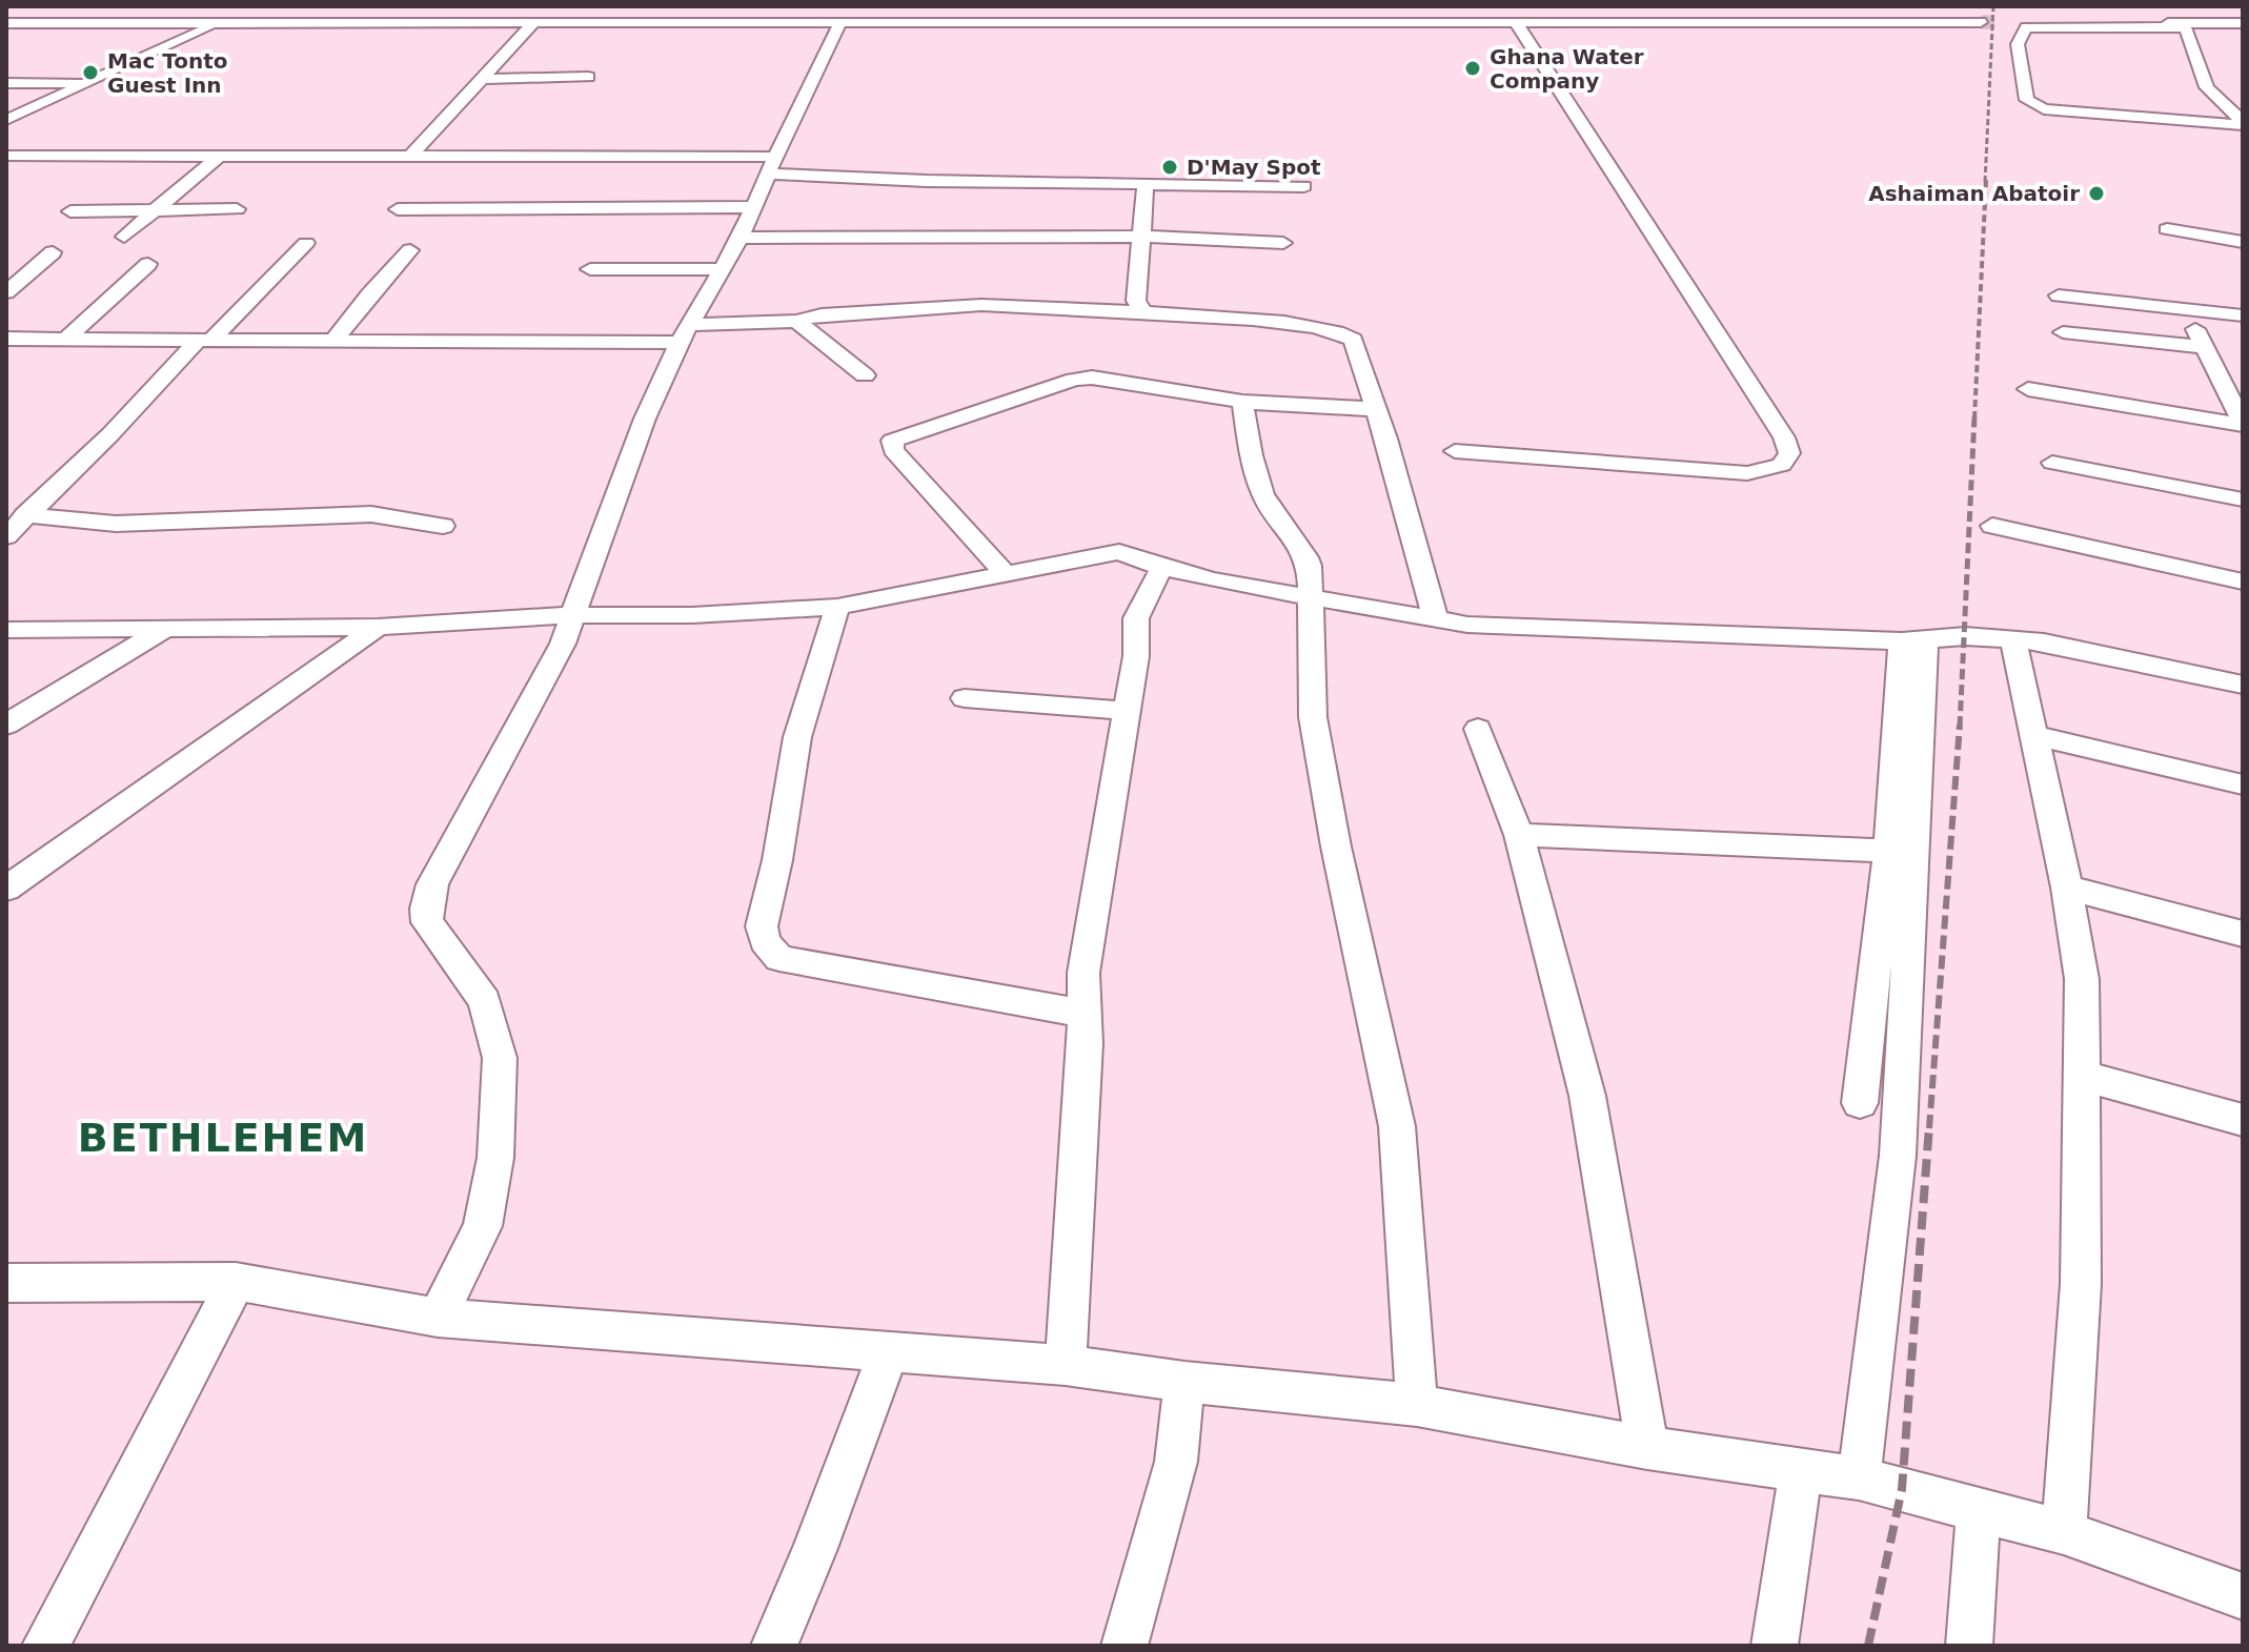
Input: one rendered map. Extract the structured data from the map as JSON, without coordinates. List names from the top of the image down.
{
  "districts": ["BETHLEHEM"],
  "places": [
    "Ghana Water Company",
    "Mac Tonto Guest Inn",
    "D'May Spot",
    "Ashaiman Abatoir"
  ]
}
